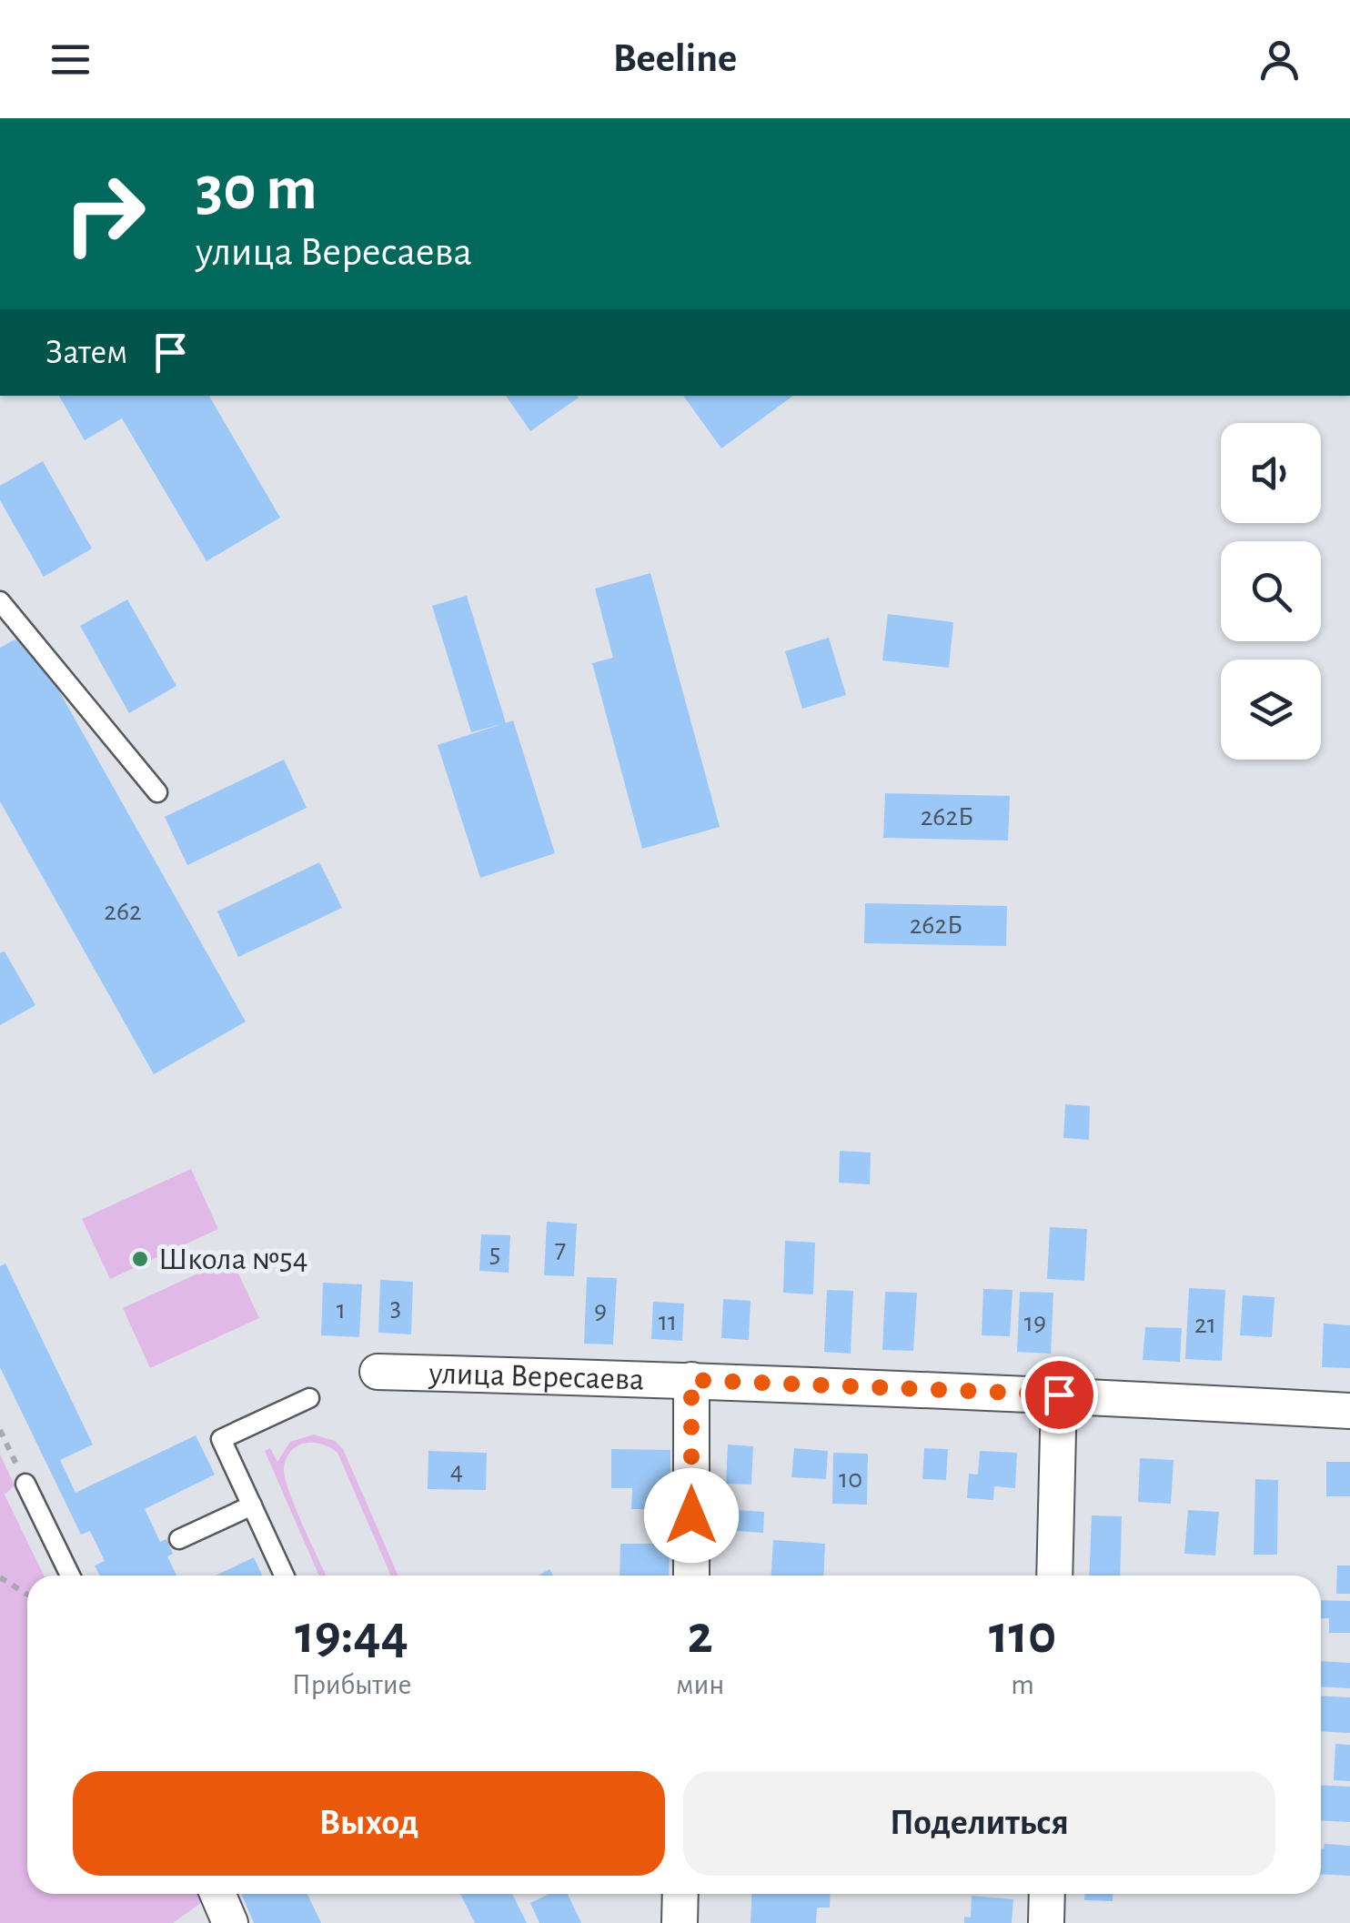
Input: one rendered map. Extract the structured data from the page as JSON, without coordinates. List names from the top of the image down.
{
  "streets": {
    "street": ["улица Вересаева"]
  },
  "places": ["Школа №54"],
  "house_numbers": [
    "262Б",
    "262",
    "262Б",
    "7",
    "5",
    "3",
    "1",
    "9",
    "11",
    "19",
    "21",
    "4",
    "10"
  ],
  "page": {
    "header": "Beeline",
    "turn": ["30 m", "улица Вересаева"],
    "then": "Затем",
    "eta": [
      "19:44",
      "Прибытие",
      "2",
      "мин",
      "110",
      "m"
    ],
    "buttons": ["Выход", "Поделиться"]
  }
}
